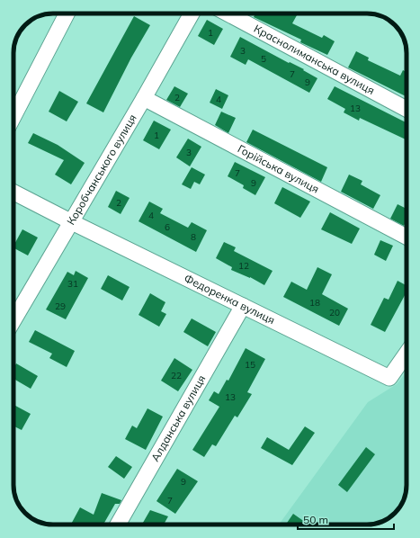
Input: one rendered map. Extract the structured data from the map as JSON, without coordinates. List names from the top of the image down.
{
  "streets": {
    "street": [
      "Краснолиманська вулиця",
      "Коробчанського вулиця",
      "Горійська вулиця",
      "Федоренка вулиця",
      "Алданська вулиця"
    ]
  },
  "crossings": [
    ["Коробчанського вулиця", "Горійська вулиця"],
    ["Коробчанського вулиця", "Федоренка вулиця"],
    ["Федоренка вулиця", "Алданська вулиця"]
  ],
  "house_numbers": [
    "1",
    "3",
    "5",
    "7",
    "9",
    "2",
    "4",
    "13",
    "1",
    "3",
    "7",
    "9",
    "2",
    "4",
    "6",
    "8",
    "12",
    "31",
    "18",
    "29",
    "20",
    "15",
    "22",
    "13",
    "9",
    "7"
  ],
  "scale_bar": "50 m"
}
